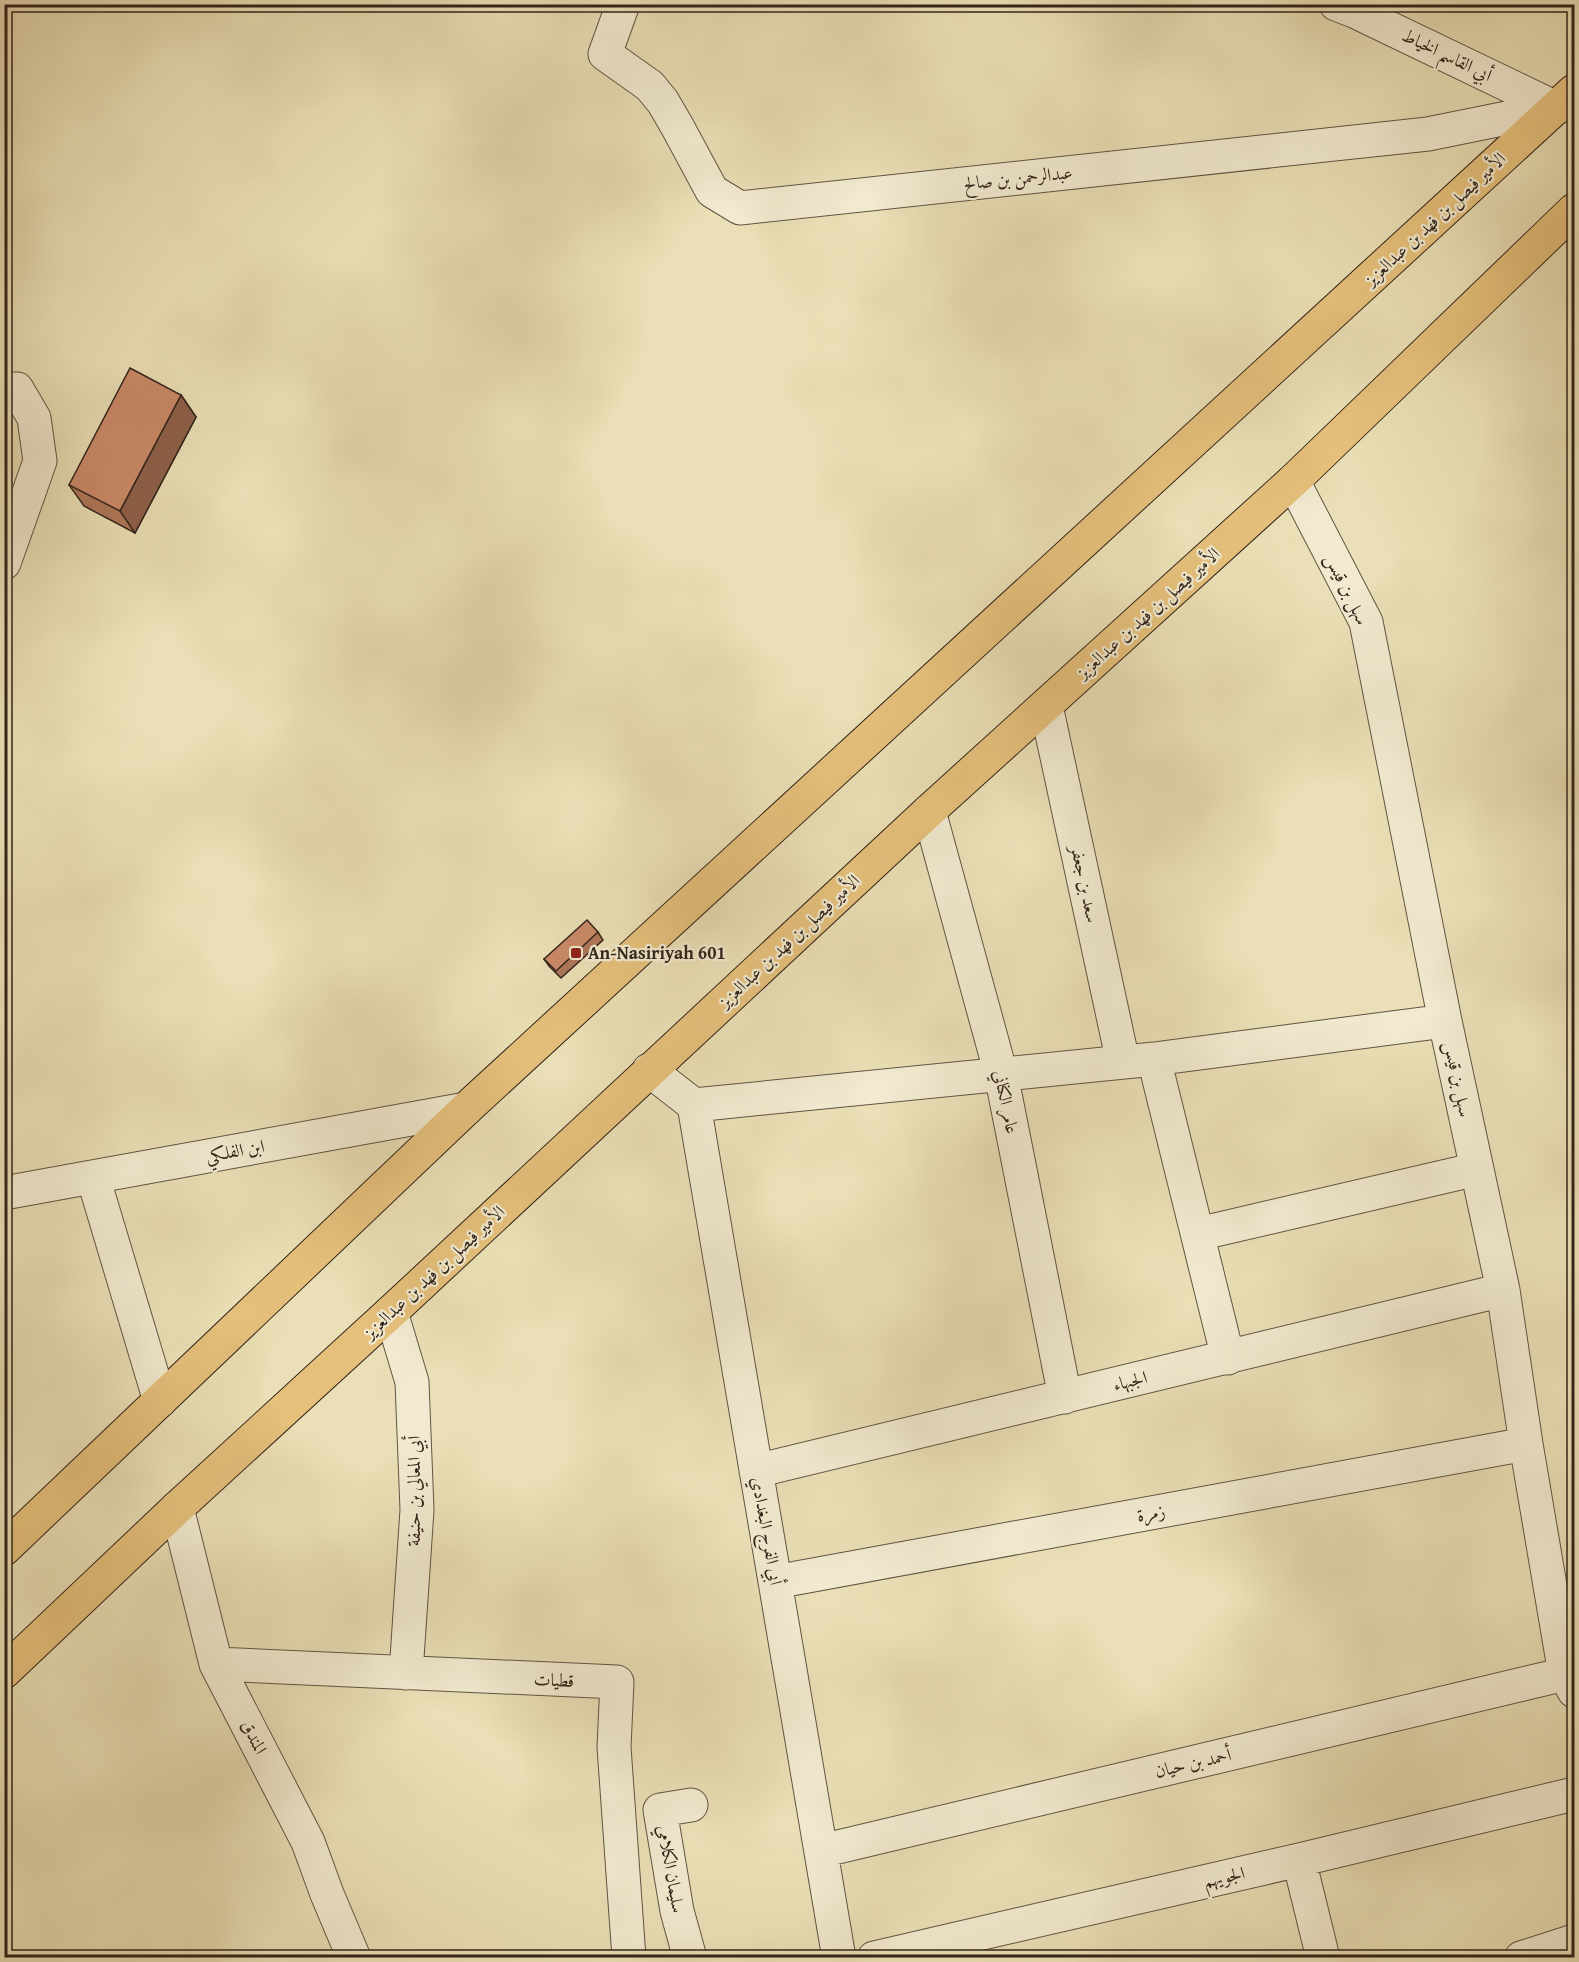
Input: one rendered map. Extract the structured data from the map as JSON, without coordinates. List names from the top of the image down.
{
  "streets": {
    "main road": ["الأمير فيصل بن فهد بن عبدالعزيز"],
    "street": [
      "أبي القاسم الخياط",
      "عبدالرحمن بن صالح",
      "سهل بن قيس",
      "سعد بن جعفر",
      "عامر الكناني",
      "ابن الفلكي",
      "الجبهاء",
      "أبي المعالي بن حنيفة",
      "زمرة",
      "أبي الفرج البغدادي",
      "قطيات",
      "المندق",
      "أحمد بن حيان",
      "سليمان الكلامي",
      "الجويهم"
    ]
  },
  "crossings": [
    ["أبي القاسم الخياط", "عبدالرحمن بن صالح"],
    ["أبي القاسم الخياط", "الأمير فيصل بن فهد بن عبدالعزيز"],
    ["عبدالرحمن بن صالح", "الأمير فيصل بن فهد بن عبدالعزيز"],
    ["الأمير فيصل بن فهد بن عبدالعزيز", "سهل بن قيس"],
    ["الأمير فيصل بن فهد بن عبدالعزيز", "سعد بن جعفر"],
    ["الأمير فيصل بن فهد بن عبدالعزيز", "عامر الكناني"],
    ["الأمير فيصل بن فهد بن عبدالعزيز", "ابن الفلكي"],
    ["الأمير فيصل بن فهد بن عبدالعزيز", "أبي المعالي بن حنيفة"],
    ["الأمير فيصل بن فهد بن عبدالعزيز", "المندق"],
    ["سهل بن قيس", "الجبهاء"],
    ["سهل بن قيس", "زمرة"],
    ["سهل بن قيس", "أحمد بن حيان"],
    ["سعد بن جعفر", "الجبهاء"],
    ["عامر الكناني", "الجبهاء"],
    ["الجبهاء", "أبي الفرج البغدادي"],
    ["أبي المعالي بن حنيفة", "قطيات"],
    ["زمرة", "أبي الفرج البغدادي"],
    ["أبي الفرج البغدادي", "أحمد بن حيان"],
    ["قطيات", "المندق"]
  ],
  "places": {
    "transit": ["An-Nasiriyah 601"]
  }
}
